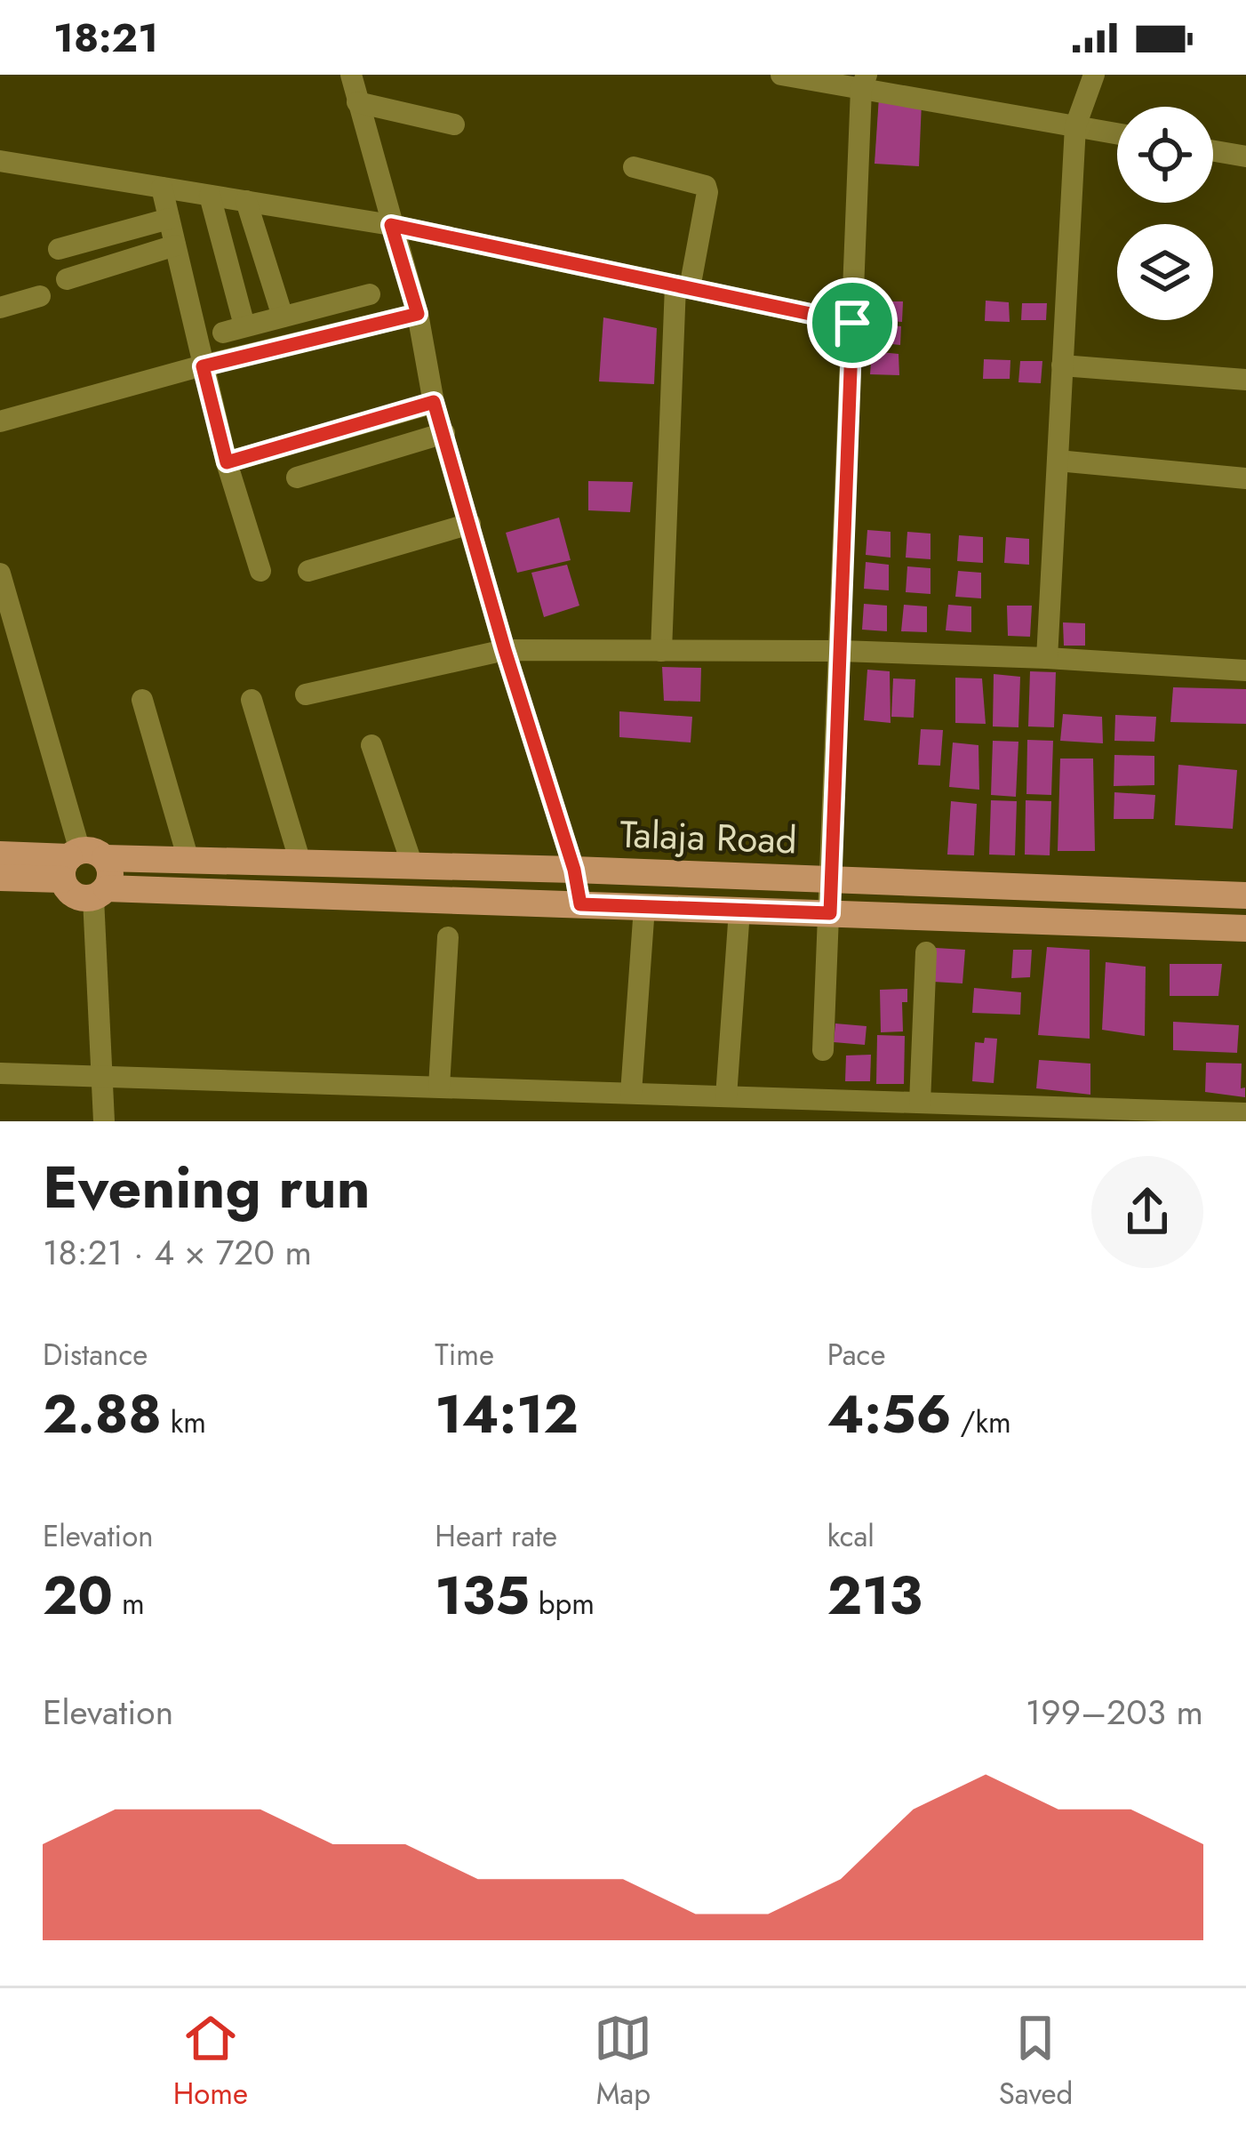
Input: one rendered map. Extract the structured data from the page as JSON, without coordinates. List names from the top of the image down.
{
  "streets": {
    "main road": ["Talaja Road"]
  },
  "page": {
    "status": "18:21",
    "heading": ["Evening run", "18:21 · 4 × 720 m"],
    "stats": [
      ["Distance", "2.88 km"],
      ["Time", "14:12"],
      ["Pace", "4:56 /km"],
      ["Elevation", "20 m"],
      ["Heart rate", "135 bpm"],
      ["kcal", "213"]
    ],
    "chart": ["Elevation", "199–203 m"],
    "tabs": ["Home", "Map", "Saved"]
  }
}
